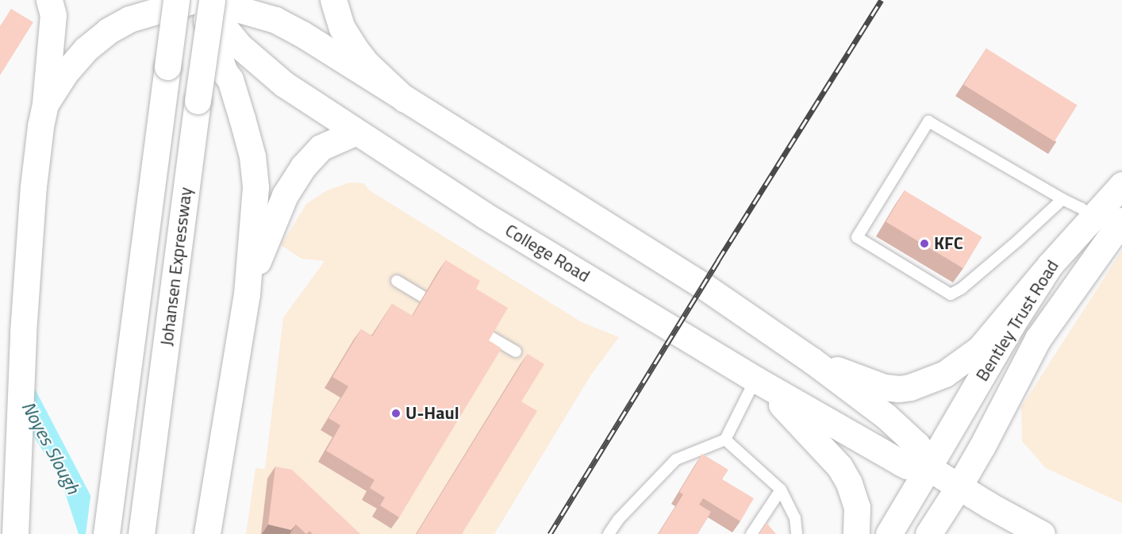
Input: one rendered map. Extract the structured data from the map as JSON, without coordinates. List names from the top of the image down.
{
  "streets": {
    "main road": ["College Road", "Johansen Expressway", "Bentley Trust Road"]
  },
  "crossings": [
    ["College Road", "Bentley Trust Road"]
  ],
  "water": ["Noyes Slough"],
  "places": ["KFC", "U-Haul"]
}
